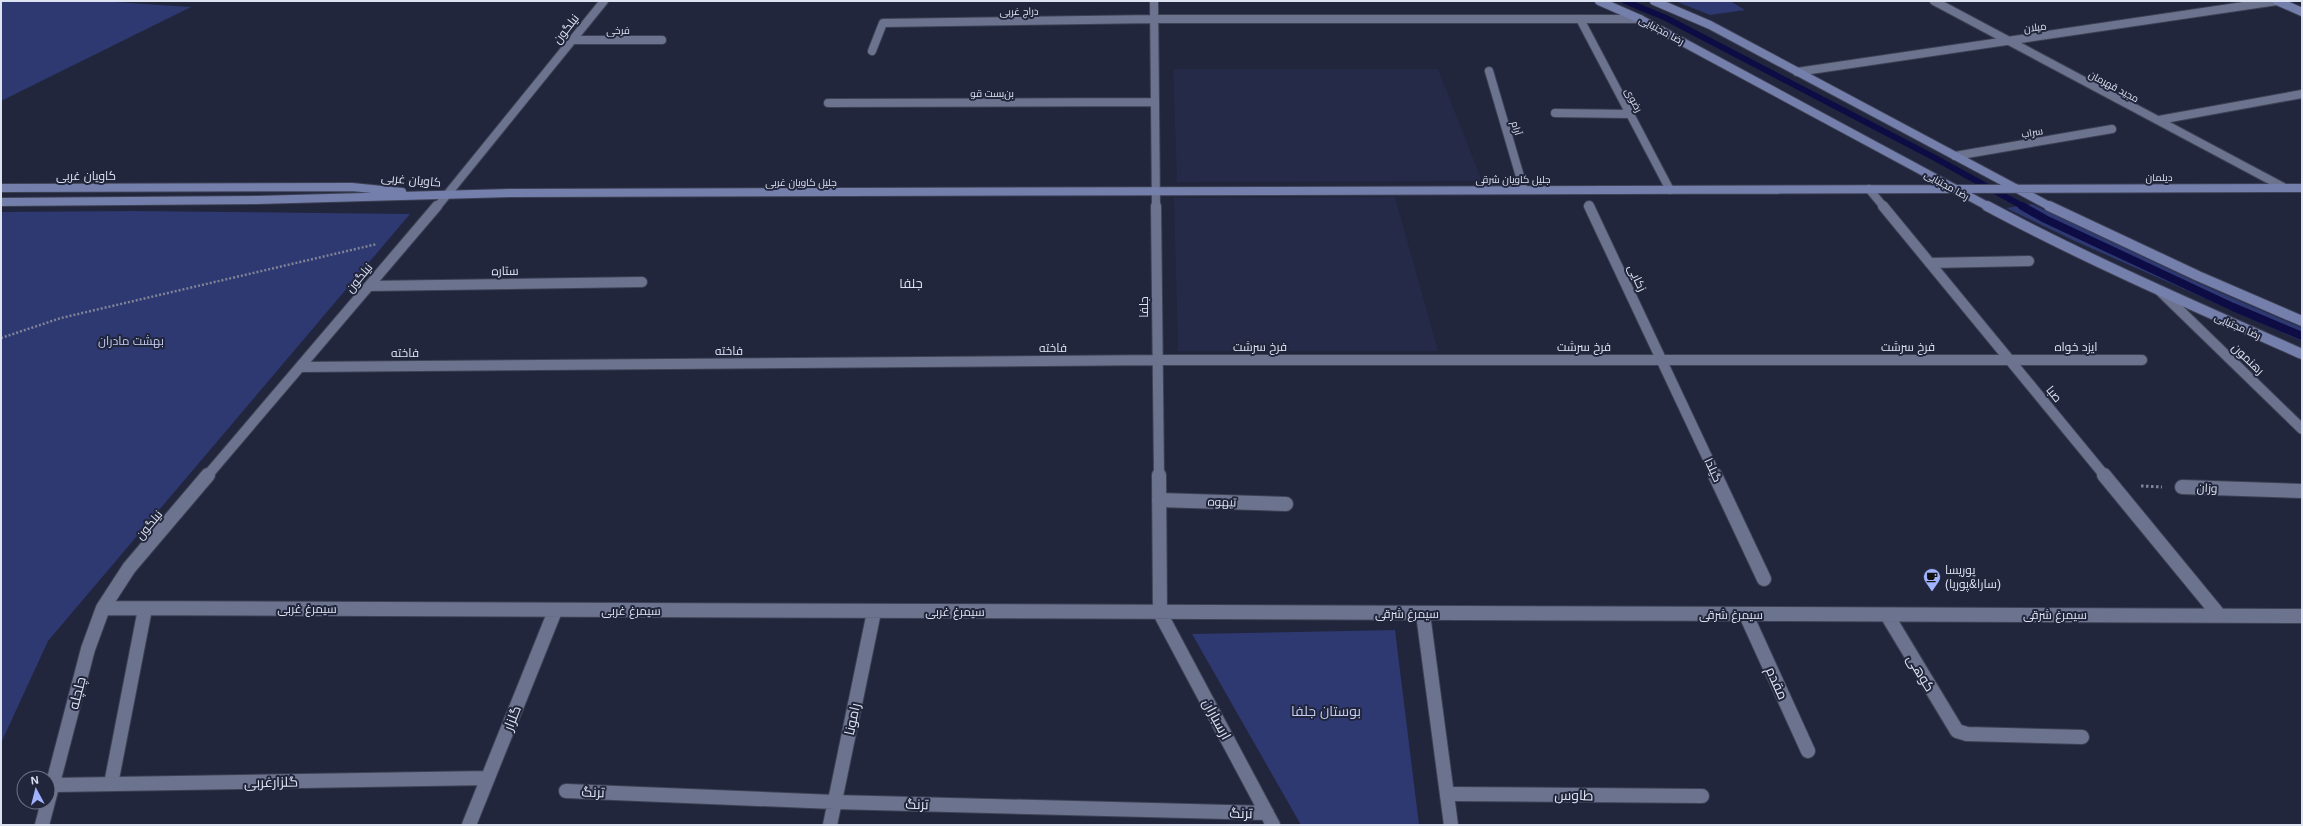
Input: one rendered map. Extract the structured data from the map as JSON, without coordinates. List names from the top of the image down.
{
  "streets": {
    "main road": [
      "رضا مجتبایی",
      "کاویان غربی",
      "دیلمان",
      "جلیل کاویان شرقی",
      "جلیل کاویان غربی"
    ],
    "street": [
      "دراج غربی",
      "میلان",
      "نیلگون",
      "فرخی",
      "مجید قهرمان",
      "بن‌بست قو",
      "رضوی",
      "آرام",
      "سراب",
      "ستاره",
      "زکایی",
      "جلفا",
      "فرخ سرشت",
      "ایزد خواه",
      "فاخته",
      "رهنمون",
      "صبا",
      "گیلدا",
      "وزان",
      "تیهوه",
      "سیمرغ غربی",
      "سیمرغ شرقی",
      "کوهی",
      "مقدم",
      "چلچله",
      "گلزار",
      "رامونا",
      "ارسباران",
      "گلزارغربی",
      "ترنگ",
      "طاوس"
    ]
  },
  "crossings": [
    ["دراج غربی", "رضا مجتبایی"],
    ["دراج غربی", "رضوی"],
    ["دراج غربی", "جلفا"],
    ["میلان", "رضا مجتبایی"],
    ["میلان", "مجید قهرمان"],
    ["نیلگون", "فرخی"],
    ["نیلگون", "کاویان غربی"],
    ["نیلگون", "جلیل کاویان غربی"],
    ["نیلگون", "ستاره"],
    ["نیلگون", "فاخته"],
    ["نیلگون", "چلچله"],
    ["رضا مجتبایی", "سراب"],
    ["رضا مجتبایی", "دیلمان"],
    ["رضا مجتبایی", "جلیل کاویان شرقی"],
    ["رضا مجتبایی", "رهنمون"],
    ["مجید قهرمان", "دیلمان"],
    ["بن‌بست قو", "جلفا"],
    ["رضوی", "جلیل کاویان شرقی"],
    ["آرام", "جلیل کاویان شرقی"],
    ["کاویان غربی", "جلیل کاویان غربی"],
    ["دیلمان", "جلیل کاویان شرقی"],
    ["جلیل کاویان شرقی", "جلیل کاویان غربی"],
    ["جلیل کاویان شرقی", "جلفا"],
    ["جلیل کاویان شرقی", "صبا"],
    ["جلیل کاویان غربی", "جلفا"],
    ["زکایی", "فرخ سرشت"],
    ["زکایی", "گیلدا"],
    ["جلفا", "فرخ سرشت"],
    ["جلفا", "فاخته"],
    ["جلفا", "تیهوه"],
    ["جلفا", "سیمرغ غربی"],
    ["جلفا", "سیمرغ شرقی"],
    ["جلفا", "ارسباران"],
    ["فرخ سرشت", "ایزد خواه"],
    ["فرخ سرشت", "فاخته"],
    ["فرخ سرشت", "صبا"],
    ["فرخ سرشت", "گیلدا"],
    ["ایزد خواه", "صبا"],
    ["صبا", "وزان"],
    ["صبا", "سیمرغ شرقی"],
    ["سیمرغ غربی", "سیمرغ شرقی"],
    ["سیمرغ غربی", "چلچله"],
    ["سیمرغ غربی", "گلزار"],
    ["سیمرغ غربی", "رامونا"],
    ["سیمرغ غربی", "ارسباران"],
    ["سیمرغ شرقی", "کوهی"],
    ["سیمرغ شرقی", "مقدم"],
    ["سیمرغ شرقی", "ارسباران"],
    ["گلزار", "گلزارغربی"],
    ["رامونا", "ترنگ"],
    ["ارسباران", "ترنگ"]
  ],
  "districts": ["جلفا"],
  "parks": ["بهشت مادران", "بوستان جلفا"],
  "places": {
    "cafe": ["پوریسا (سارا&پوریا)"]
  },
  "north": "top"
}
